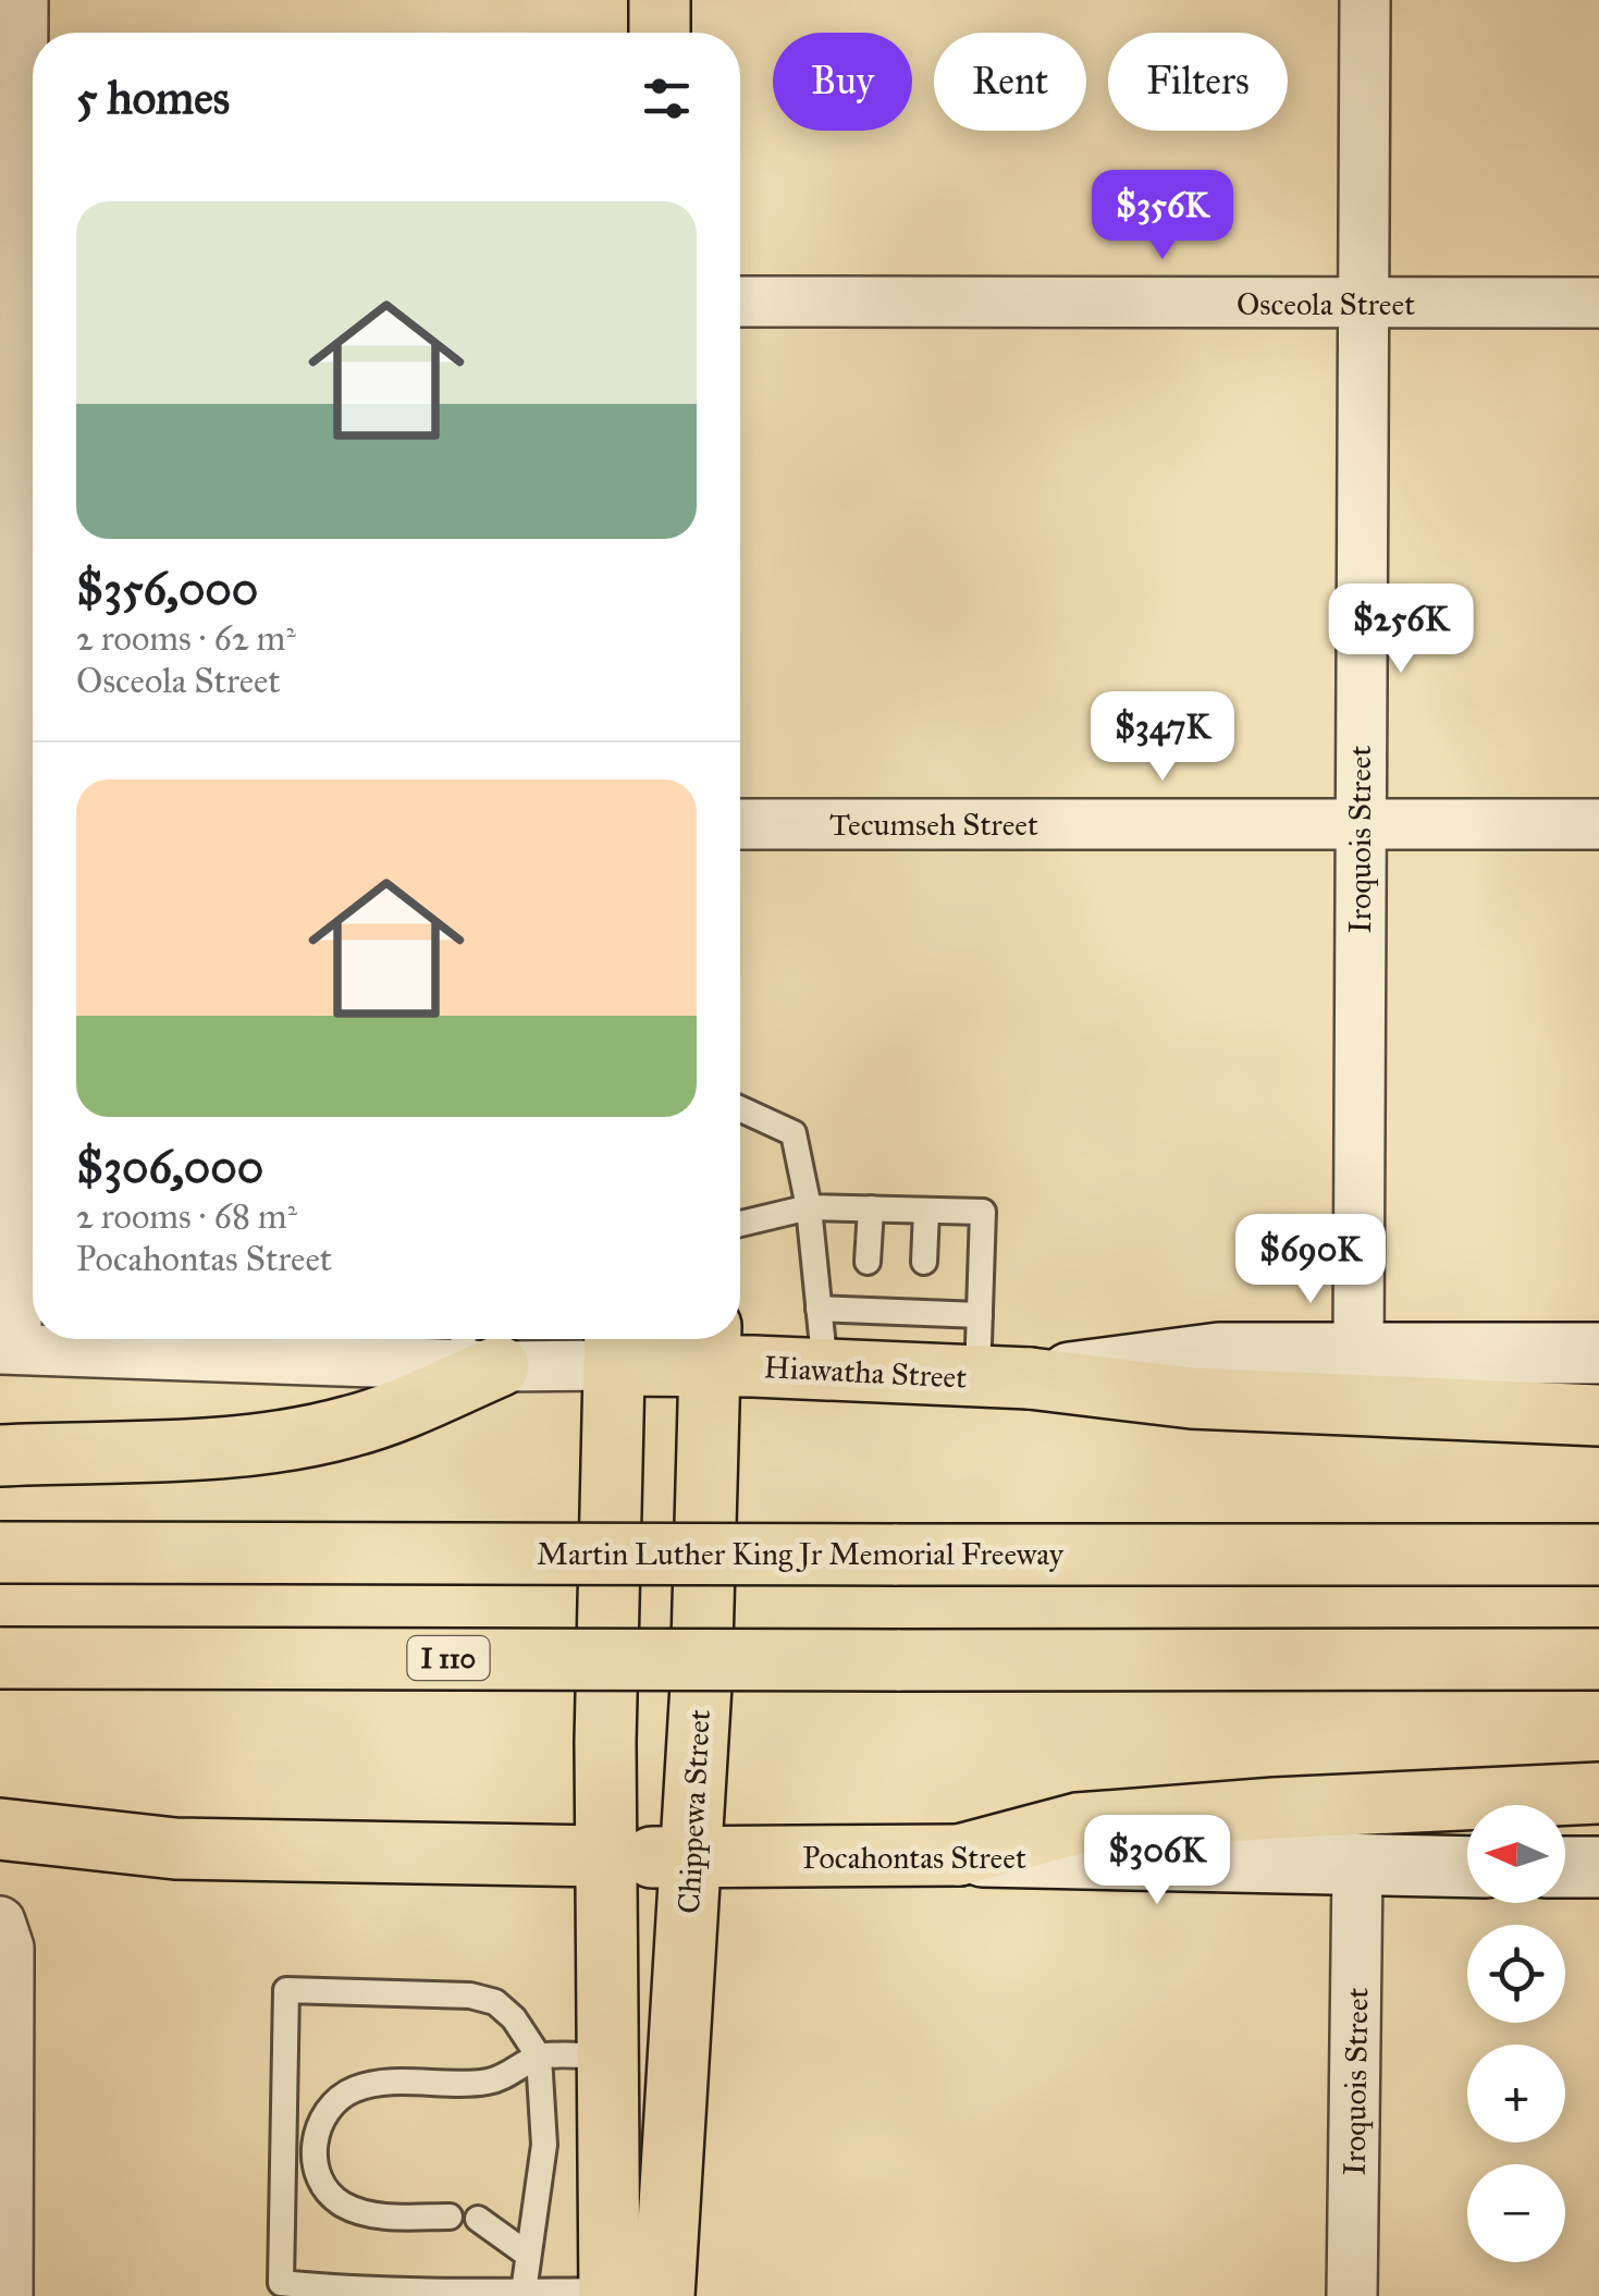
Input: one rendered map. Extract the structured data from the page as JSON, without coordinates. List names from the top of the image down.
{
  "streets": {
    "main road": [
      "Hiawatha Street",
      "Martin Luther King Jr Memorial Freeway",
      "I 110",
      "Chippewa Street",
      "Pocahontas Street"
    ],
    "street": ["Osceola Street", "Tecumseh Street", "Iroquois Street"]
  },
  "crossings": [
    ["Osceola Street", "Iroquois Street"],
    ["Tecumseh Street", "Iroquois Street"],
    ["Iroquois Street", "Hiawatha Street"],
    ["Iroquois Street", "Pocahontas Street"],
    ["Hiawatha Street", "Chippewa Street"],
    ["Chippewa Street", "Pocahontas Street"]
  ],
  "north": "left",
  "page": {
    "chip": ["Buy", "Rent", "Filters"],
    "heading": "5 homes",
    "list": [
      {
        "name": "$356,000",
        "note": "2 rooms · 62 m² · Osceola Street"
      },
      {
        "name": "$306,000",
        "note": "2 rooms · 68 m² · Pocahontas Street"
      }
    ],
    "price": [
      "$356K",
      "$256K",
      "$347K",
      "$690K",
      "$306K"
    ],
    "map_buttons": ["+", "−"]
  }
}
